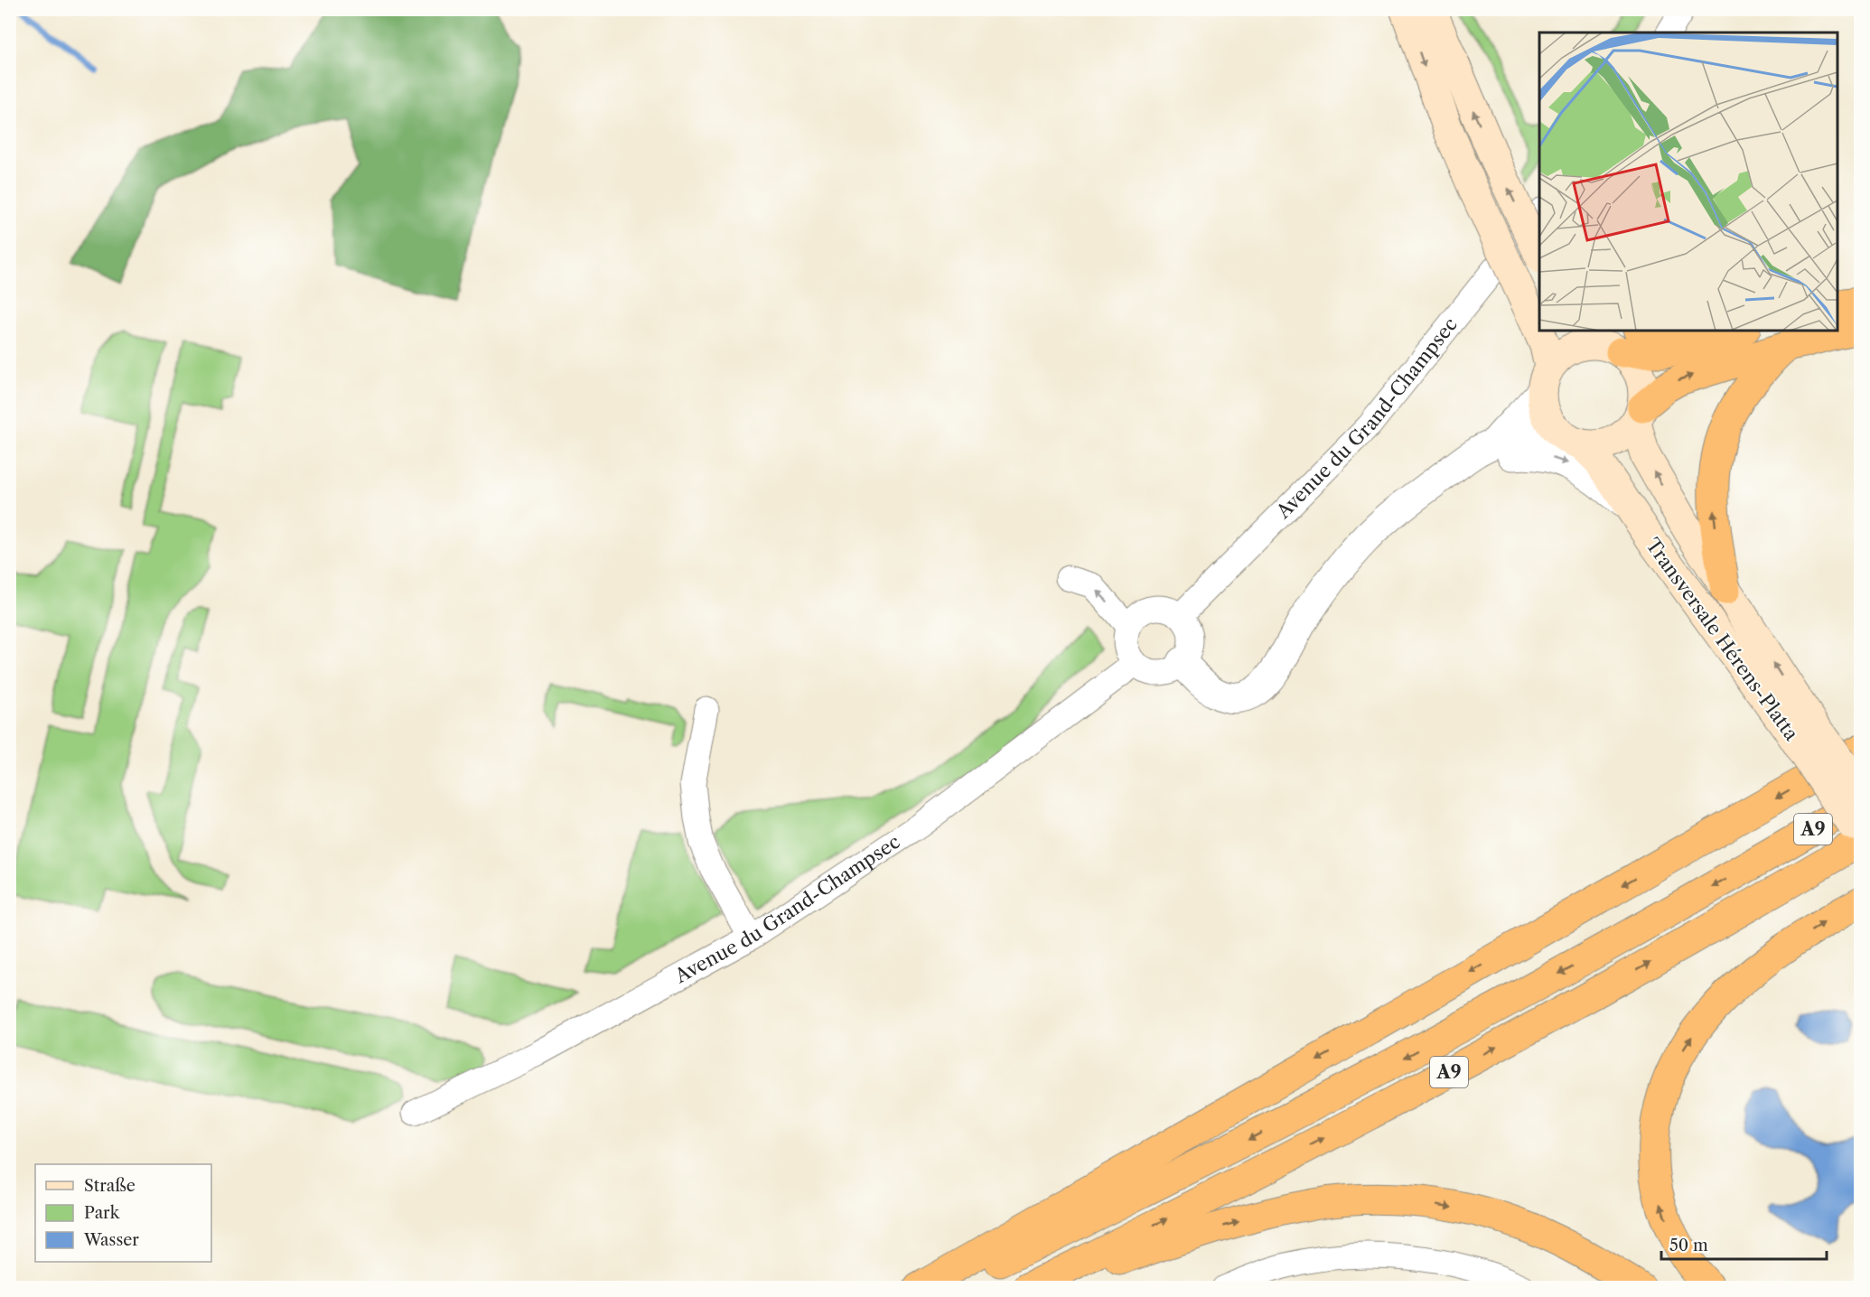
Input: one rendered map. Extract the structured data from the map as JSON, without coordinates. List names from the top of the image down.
{
  "streets": {
    "highway": ["A9"],
    "main road": ["Transversale Hérens-Platta"],
    "street": ["Avenue du Grand-Champsec"]
  },
  "legend": ["Straße", "Park", "Wasser"],
  "scale_bar": "50 m"
}
